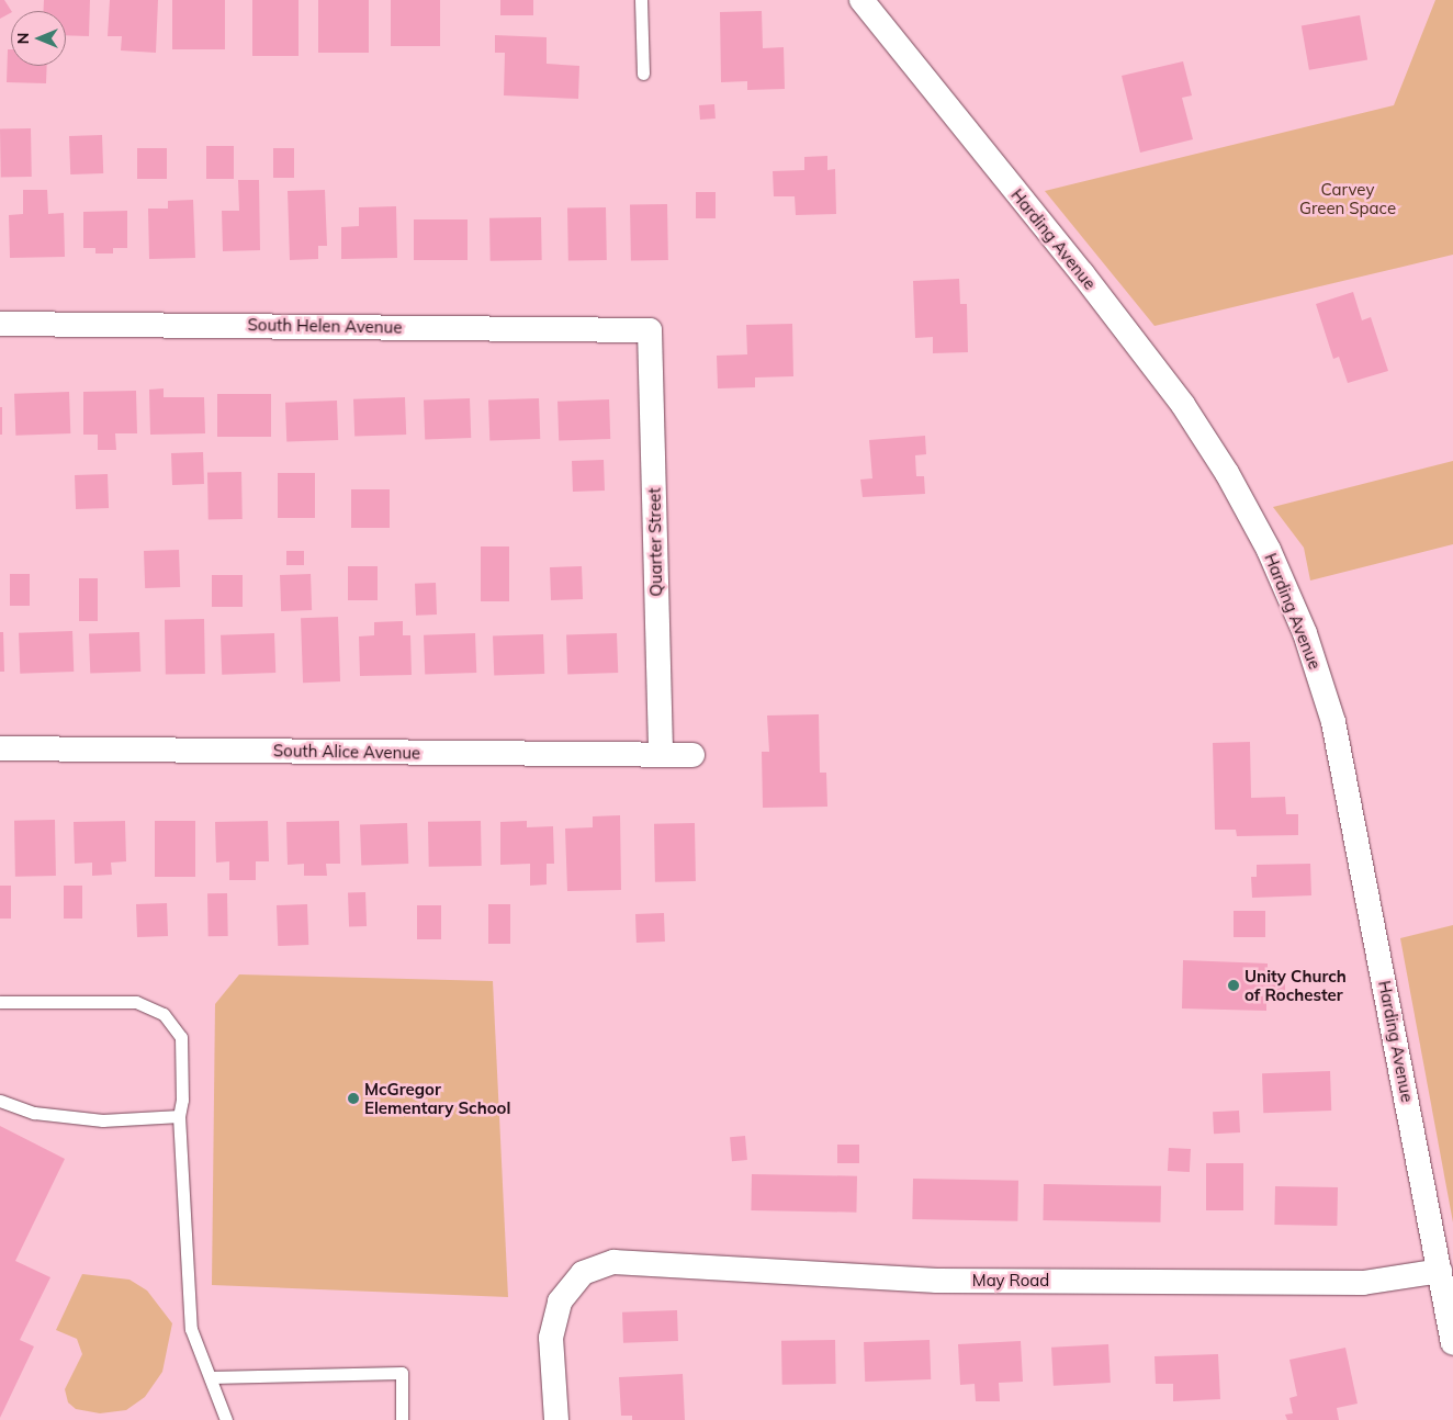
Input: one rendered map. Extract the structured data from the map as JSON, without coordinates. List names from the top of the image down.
{
  "streets": {
    "street": [
      "Harding Avenue",
      "South Helen Avenue",
      "Quarter Street",
      "South Alice Avenue",
      "May Road"
    ]
  },
  "crossings": [
    ["Harding Avenue", "May Road"],
    ["South Helen Avenue", "Quarter Street"],
    ["Quarter Street", "South Alice Avenue"]
  ],
  "parks": ["Carvey Green Space"],
  "places": ["Unity Church of Rochester", "McGregor Elementary School"],
  "north": "left"
}
